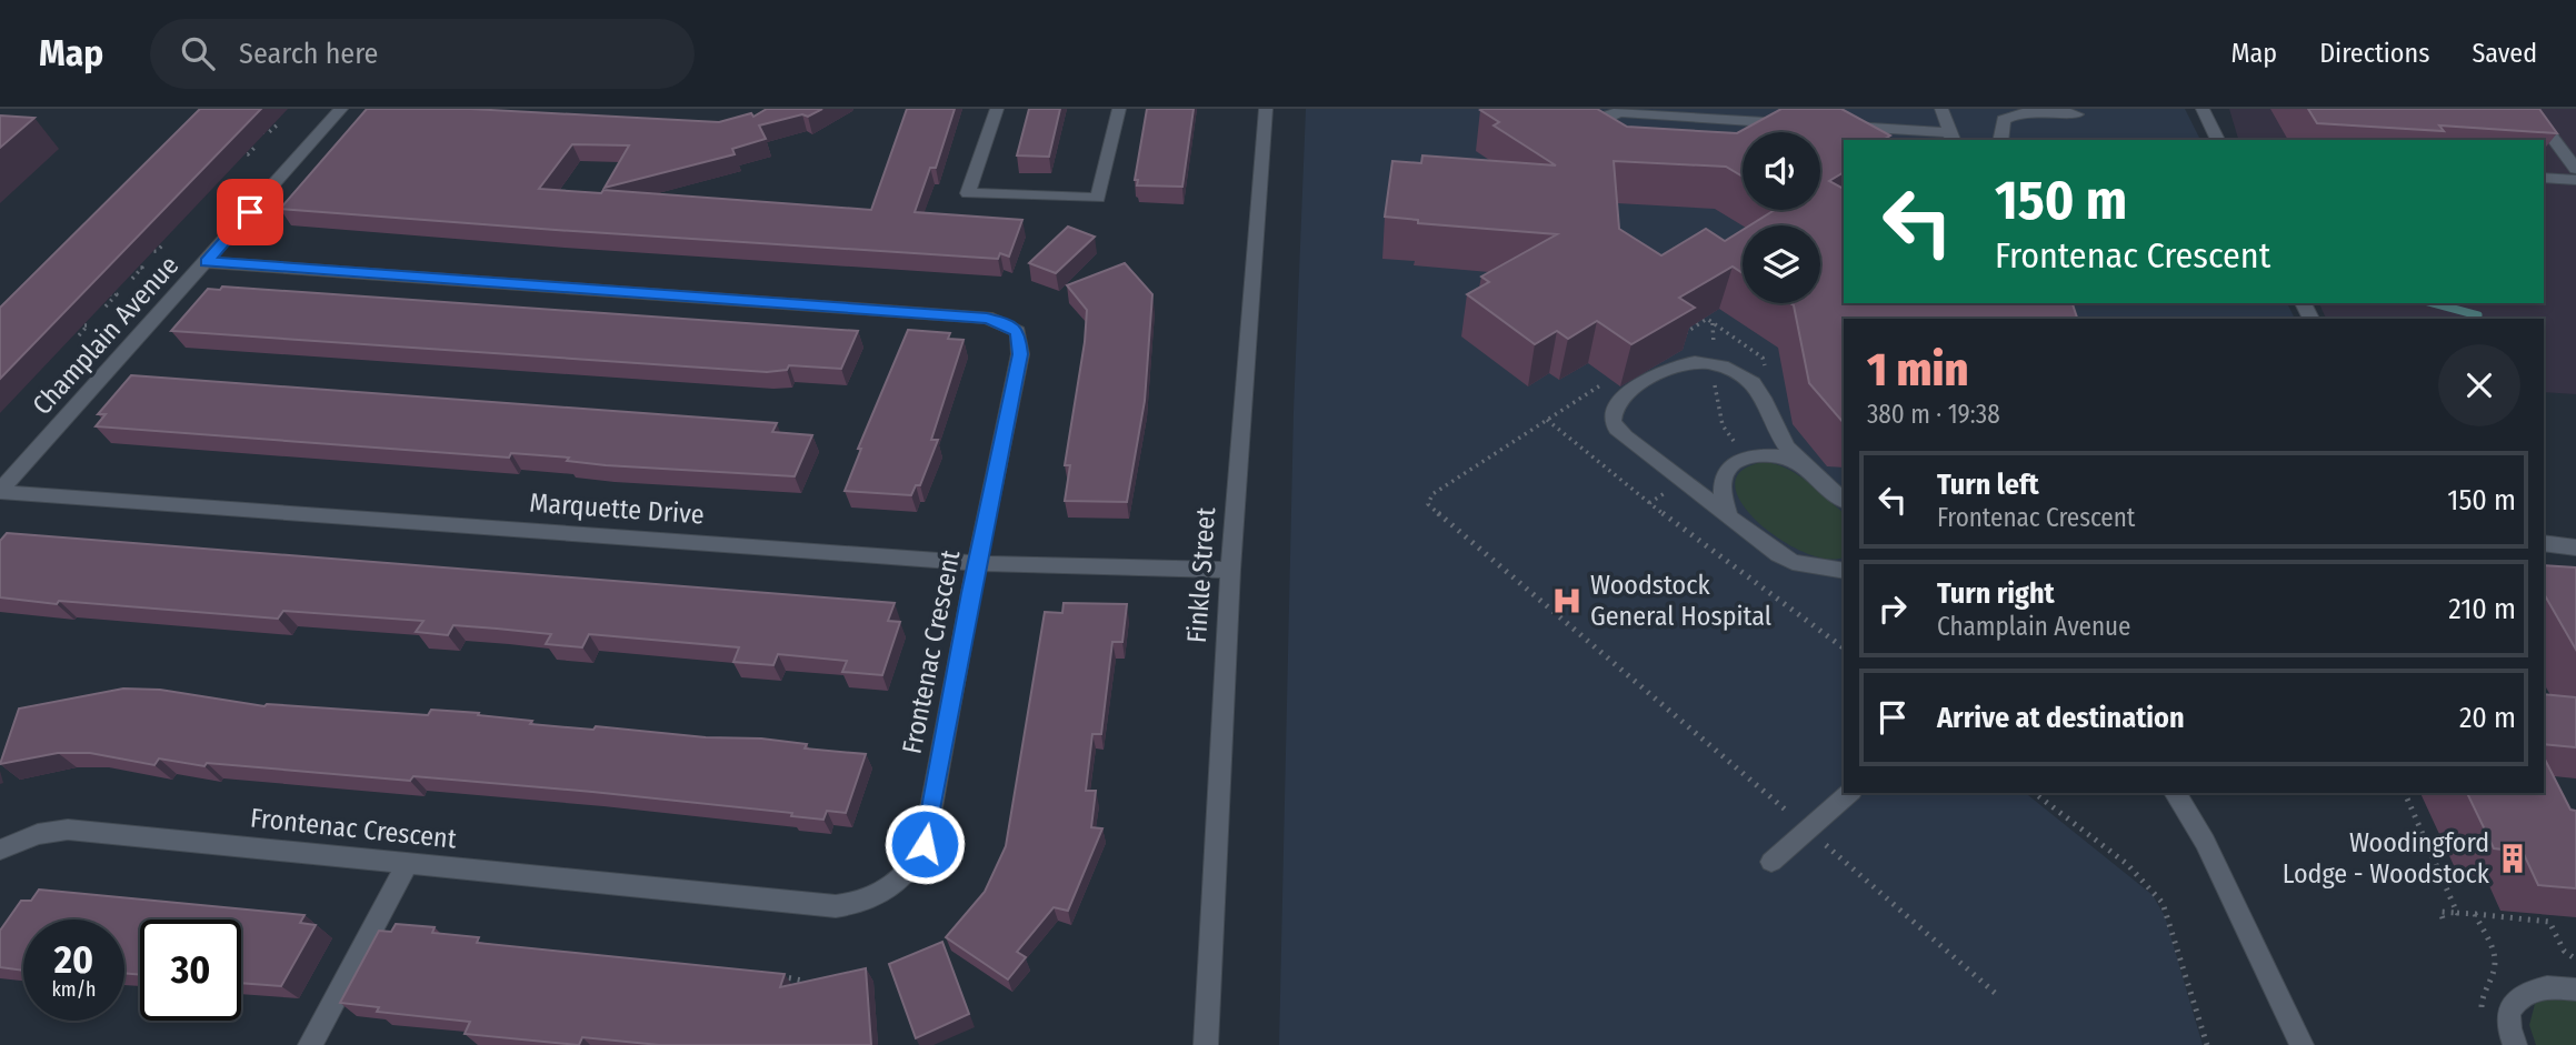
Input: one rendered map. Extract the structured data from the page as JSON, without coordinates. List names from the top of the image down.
{
  "streets": {
    "street": [
      "Champlain Avenue",
      "Marquette Drive",
      "Finkle Street",
      "Frontenac Crescent"
    ]
  },
  "crossings": [
    ["Champlain Avenue", "Marquette Drive"],
    ["Champlain Avenue", "Frontenac Crescent"],
    ["Marquette Drive", "Finkle Street"],
    ["Marquette Drive", "Frontenac Crescent"]
  ],
  "places": {
    "hospital": ["Woodstock General Hospital"],
    "building": ["Woodingford Lodge - Woodstock"]
  },
  "page": {
    "header": "Map",
    "search": "Search here",
    "nav": ["Map", "Directions", "Saved"],
    "turn": ["150 m", "Frontenac Crescent"],
    "heading": ["1 min", "380 m · 19:38"],
    "list": [
      {
        "name": "Turn left",
        "note": "Frontenac Crescent",
        "value": "150 m"
      },
      {
        "name": "Turn right",
        "note": "Champlain Avenue",
        "value": "210 m"
      },
      {
        "name": "Arrive at destination",
        "value": "20 m"
      }
    ],
    "speed": "20 km/h",
    "limit": "30"
  }
}
